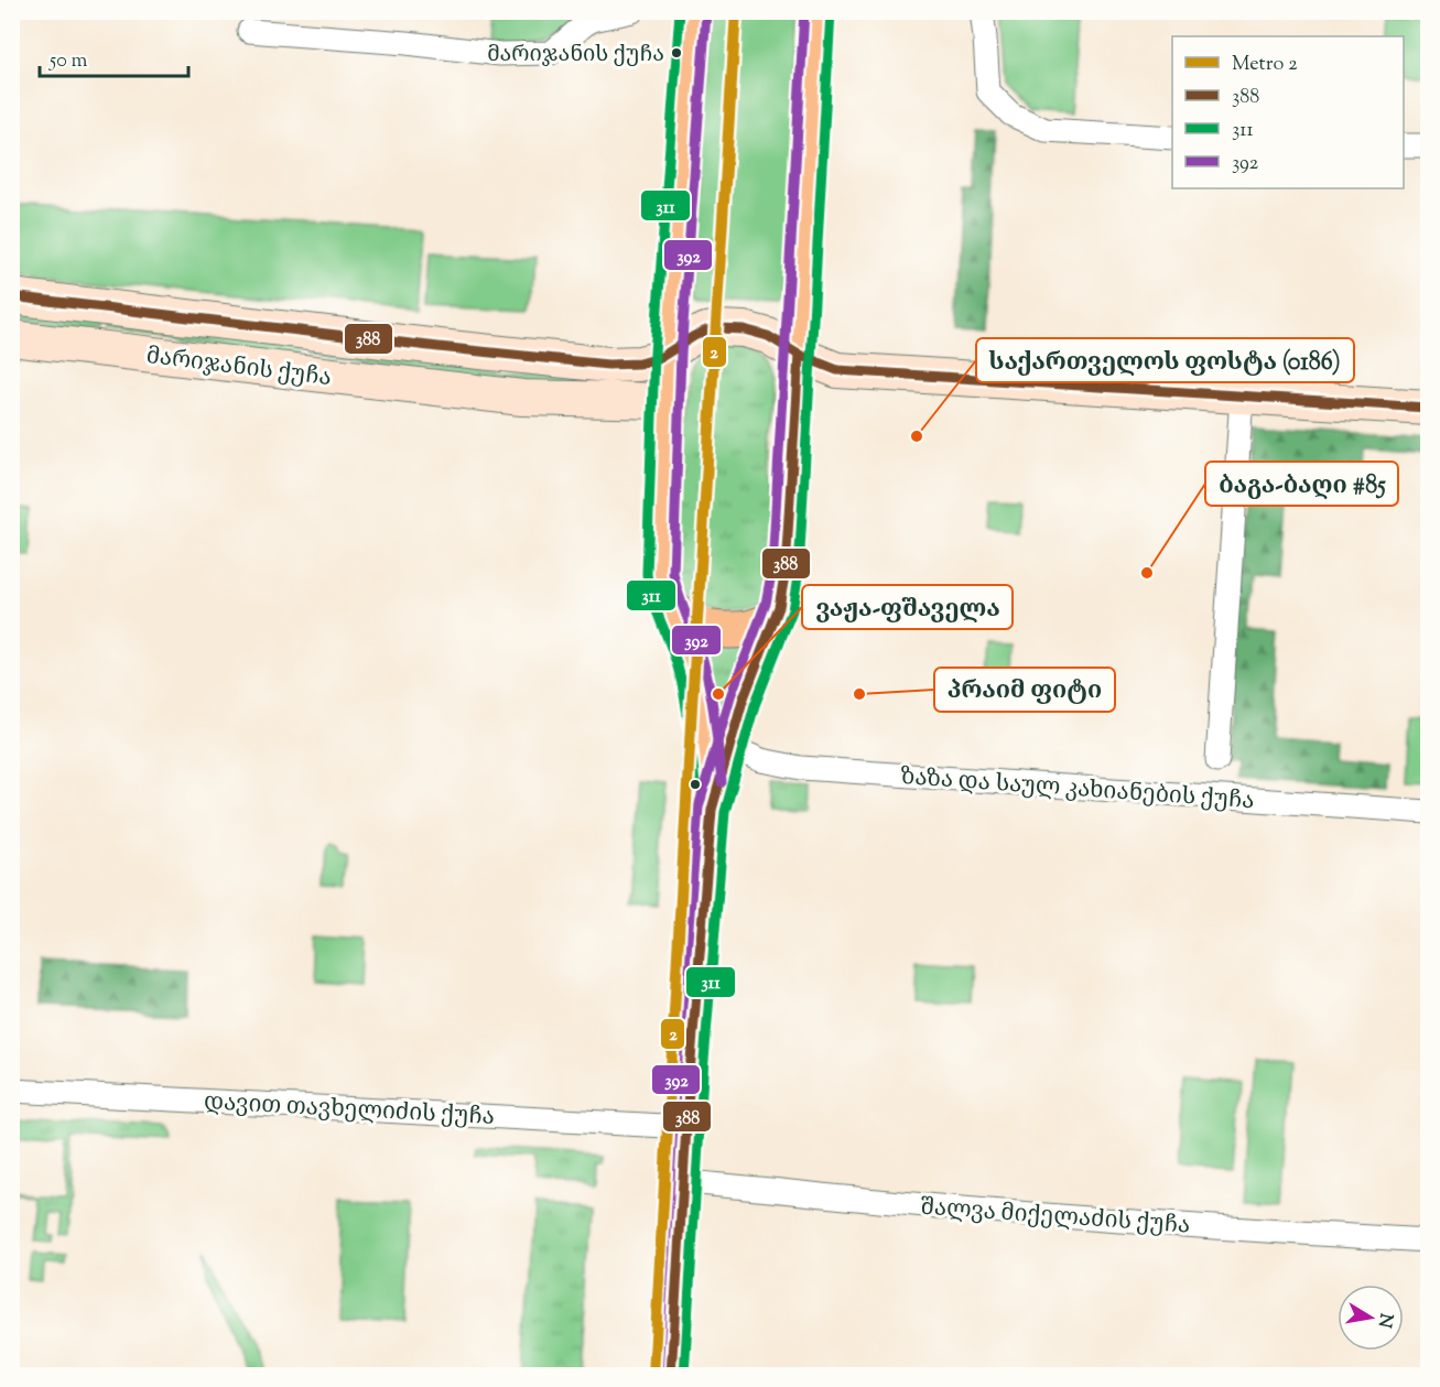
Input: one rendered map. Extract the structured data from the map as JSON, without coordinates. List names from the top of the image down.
{
  "streets": {
    "street": [
      "მარიჯანის ქუჩა",
      "ზაზა და საულ კახიანების ქუჩა",
      "დავით თავხელიძის ქუჩა",
      "შალვა მიქელაძის ქუჩა"
    ]
  },
  "places": [
    "მარიჯანის ქუჩა",
    "საქართველოს ფოსტა (0186)",
    "ბაგა-ბაღი #85",
    "ვაჟა-ფშაველა",
    "პრაიმ ფიტი"
  ],
  "lines": [
    "metro line 2",
    "transit line 311",
    "transit line 392",
    "transit line 388"
  ],
  "legend": [
    "Metro 2",
    "388",
    "311",
    "392"
  ],
  "scale_bar": "50 m",
  "north": "right"
}
